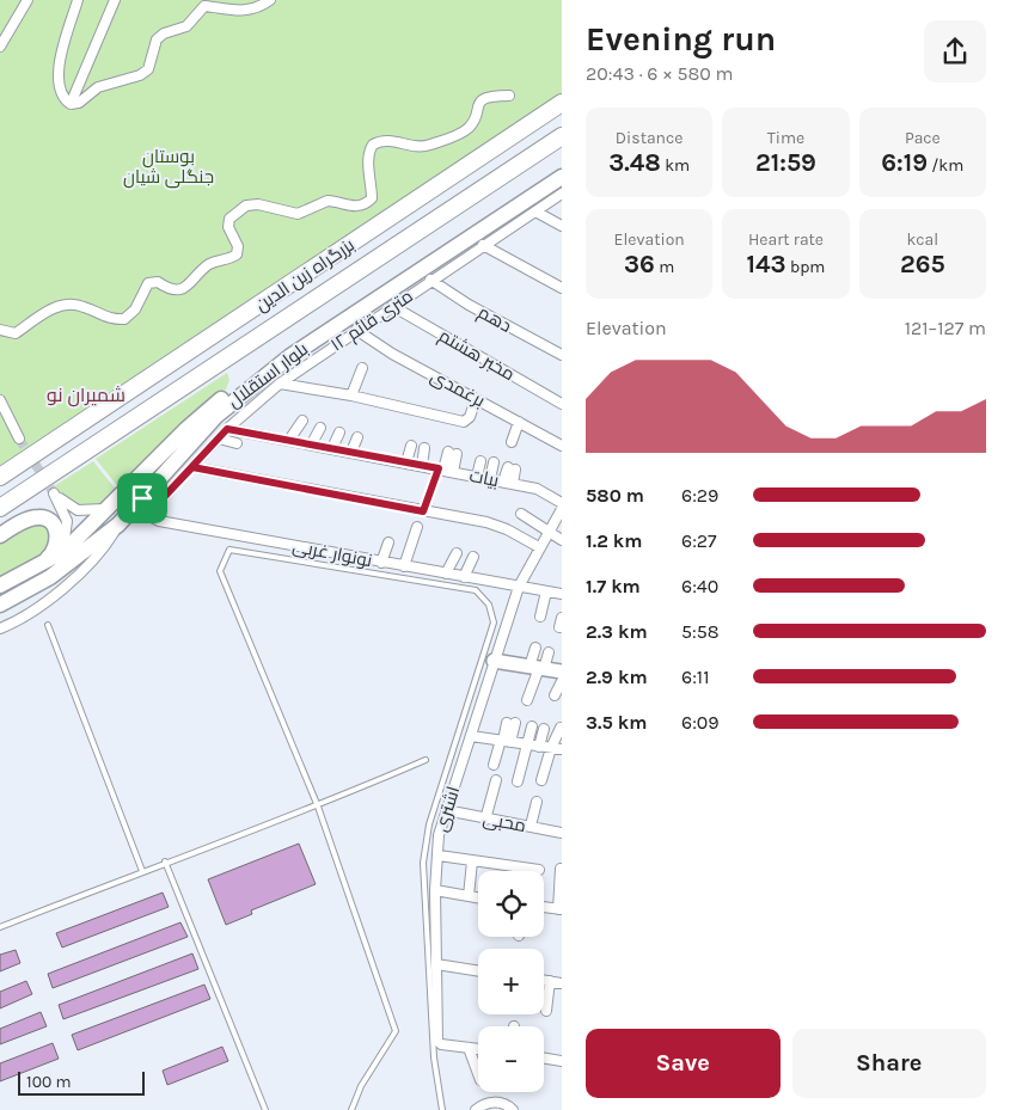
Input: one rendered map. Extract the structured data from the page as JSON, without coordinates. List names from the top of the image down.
{
  "streets": {
    "highway": ["بزرگراه زین الدین"],
    "main road": ["بلوار استقلال"],
    "street": [
      "دهم",
      "۱۲ متری قائم",
      "مخبر هشتم",
      "برغمدی",
      "بیات",
      "نونوار غربی",
      "اشتری",
      "محبی"
    ]
  },
  "crossings": [
    ["دهم", "۱۲ متری قائم"],
    ["۱۲ متری قائم", "مخبر هشتم"],
    ["۱۲ متری قائم", "برغمدی"],
    ["۱۲ متری قائم", "بیات"],
    ["۱۲ متری قائم", "نونوار غربی"],
    ["نونوار غربی", "اشتری"],
    ["اشتری", "محبی"]
  ],
  "districts": ["شمیران نو"],
  "parks": ["بوستان جنگلی شیان"],
  "scale_bar": "100 m",
  "page": {
    "heading": ["Evening run", "20:43 · 6 × 580 m"],
    "stats": [
      ["Distance", "3.48 km"],
      ["Time", "21:59"],
      ["Pace", "6:19 /km"],
      ["Elevation", "36 m"],
      ["Heart rate", "143 bpm"],
      ["kcal", "265"]
    ],
    "chart": ["Elevation", "121–127 m"],
    "list": [
      {
        "name": "580 m",
        "note": "6:29"
      },
      {
        "name": "1.2 km",
        "note": "6:27"
      },
      {
        "name": "1.7 km",
        "note": "6:40"
      },
      {
        "name": "2.3 km",
        "note": "5:58"
      },
      {
        "name": "2.9 km",
        "note": "6:11"
      },
      {
        "name": "3.5 km",
        "note": "6:09"
      }
    ],
    "map_buttons": ["+", "−"],
    "buttons": ["Save", "Share"],
    "scale": "100 m"
  }
}
